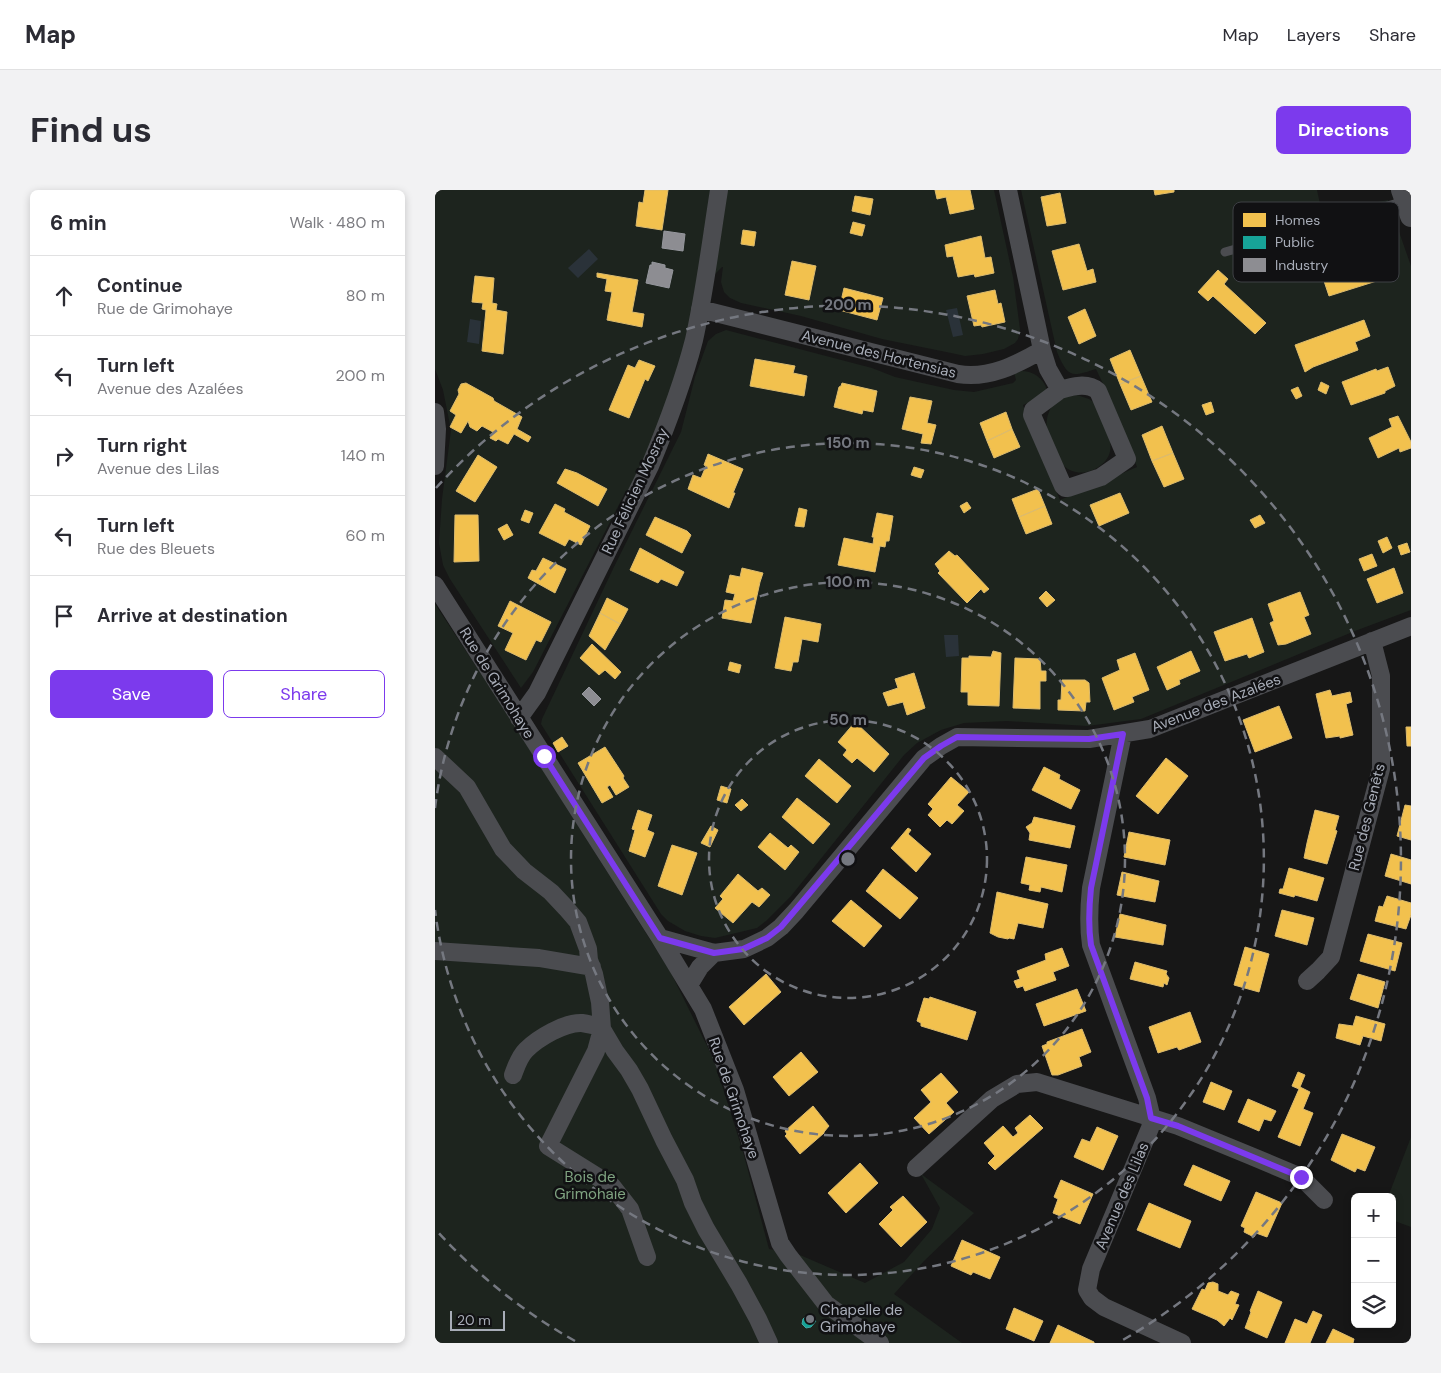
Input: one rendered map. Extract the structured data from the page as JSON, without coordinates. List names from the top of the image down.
{
  "streets": {
    "street": [
      "Avenue des Hortensias",
      "Rue Félicien Mosray",
      "Rue de Grimohaye",
      "Avenue des Azalées",
      "Rue des Genêts",
      "Avenue des Lilas"
    ]
  },
  "crossings": [
    ["Avenue des Hortensias", "Rue Félicien Mosray"],
    ["Rue Félicien Mosray", "Rue de Grimohaye"],
    ["Rue de Grimohaye", "Avenue des Azalées"],
    ["Avenue des Azalées", "Rue des Genêts"],
    ["Avenue des Azalées", "Avenue des Lilas"]
  ],
  "parks": ["Bois de Grimohaie"],
  "places": ["Chapelle de Grimohaye"],
  "legend": ["Homes", "Public", "Industry"],
  "scale_bar": "20 m",
  "page": {
    "header": "Map",
    "nav": ["Map", "Layers", "Share"],
    "buttons": [
      "Directions",
      ["Save", "Share"]
    ],
    "title": "Find us",
    "heading": ["6 min", "Walk · 480 m"],
    "list": [
      ["Continue", "Rue de Grimohaye", "80 m"],
      ["Turn left", "Avenue des Azalées", "200 m"],
      ["Turn right", "Avenue des Lilas", "140 m"],
      ["Turn left", "Rue des Bleuets", "60 m"],
      "Arrive at destination"
    ],
    "map_buttons": ["+", "−"],
    "scale": "20 m"
  },
  "rings": [
    "200 m",
    "150 m",
    "100 m",
    "50 m"
  ]
}
